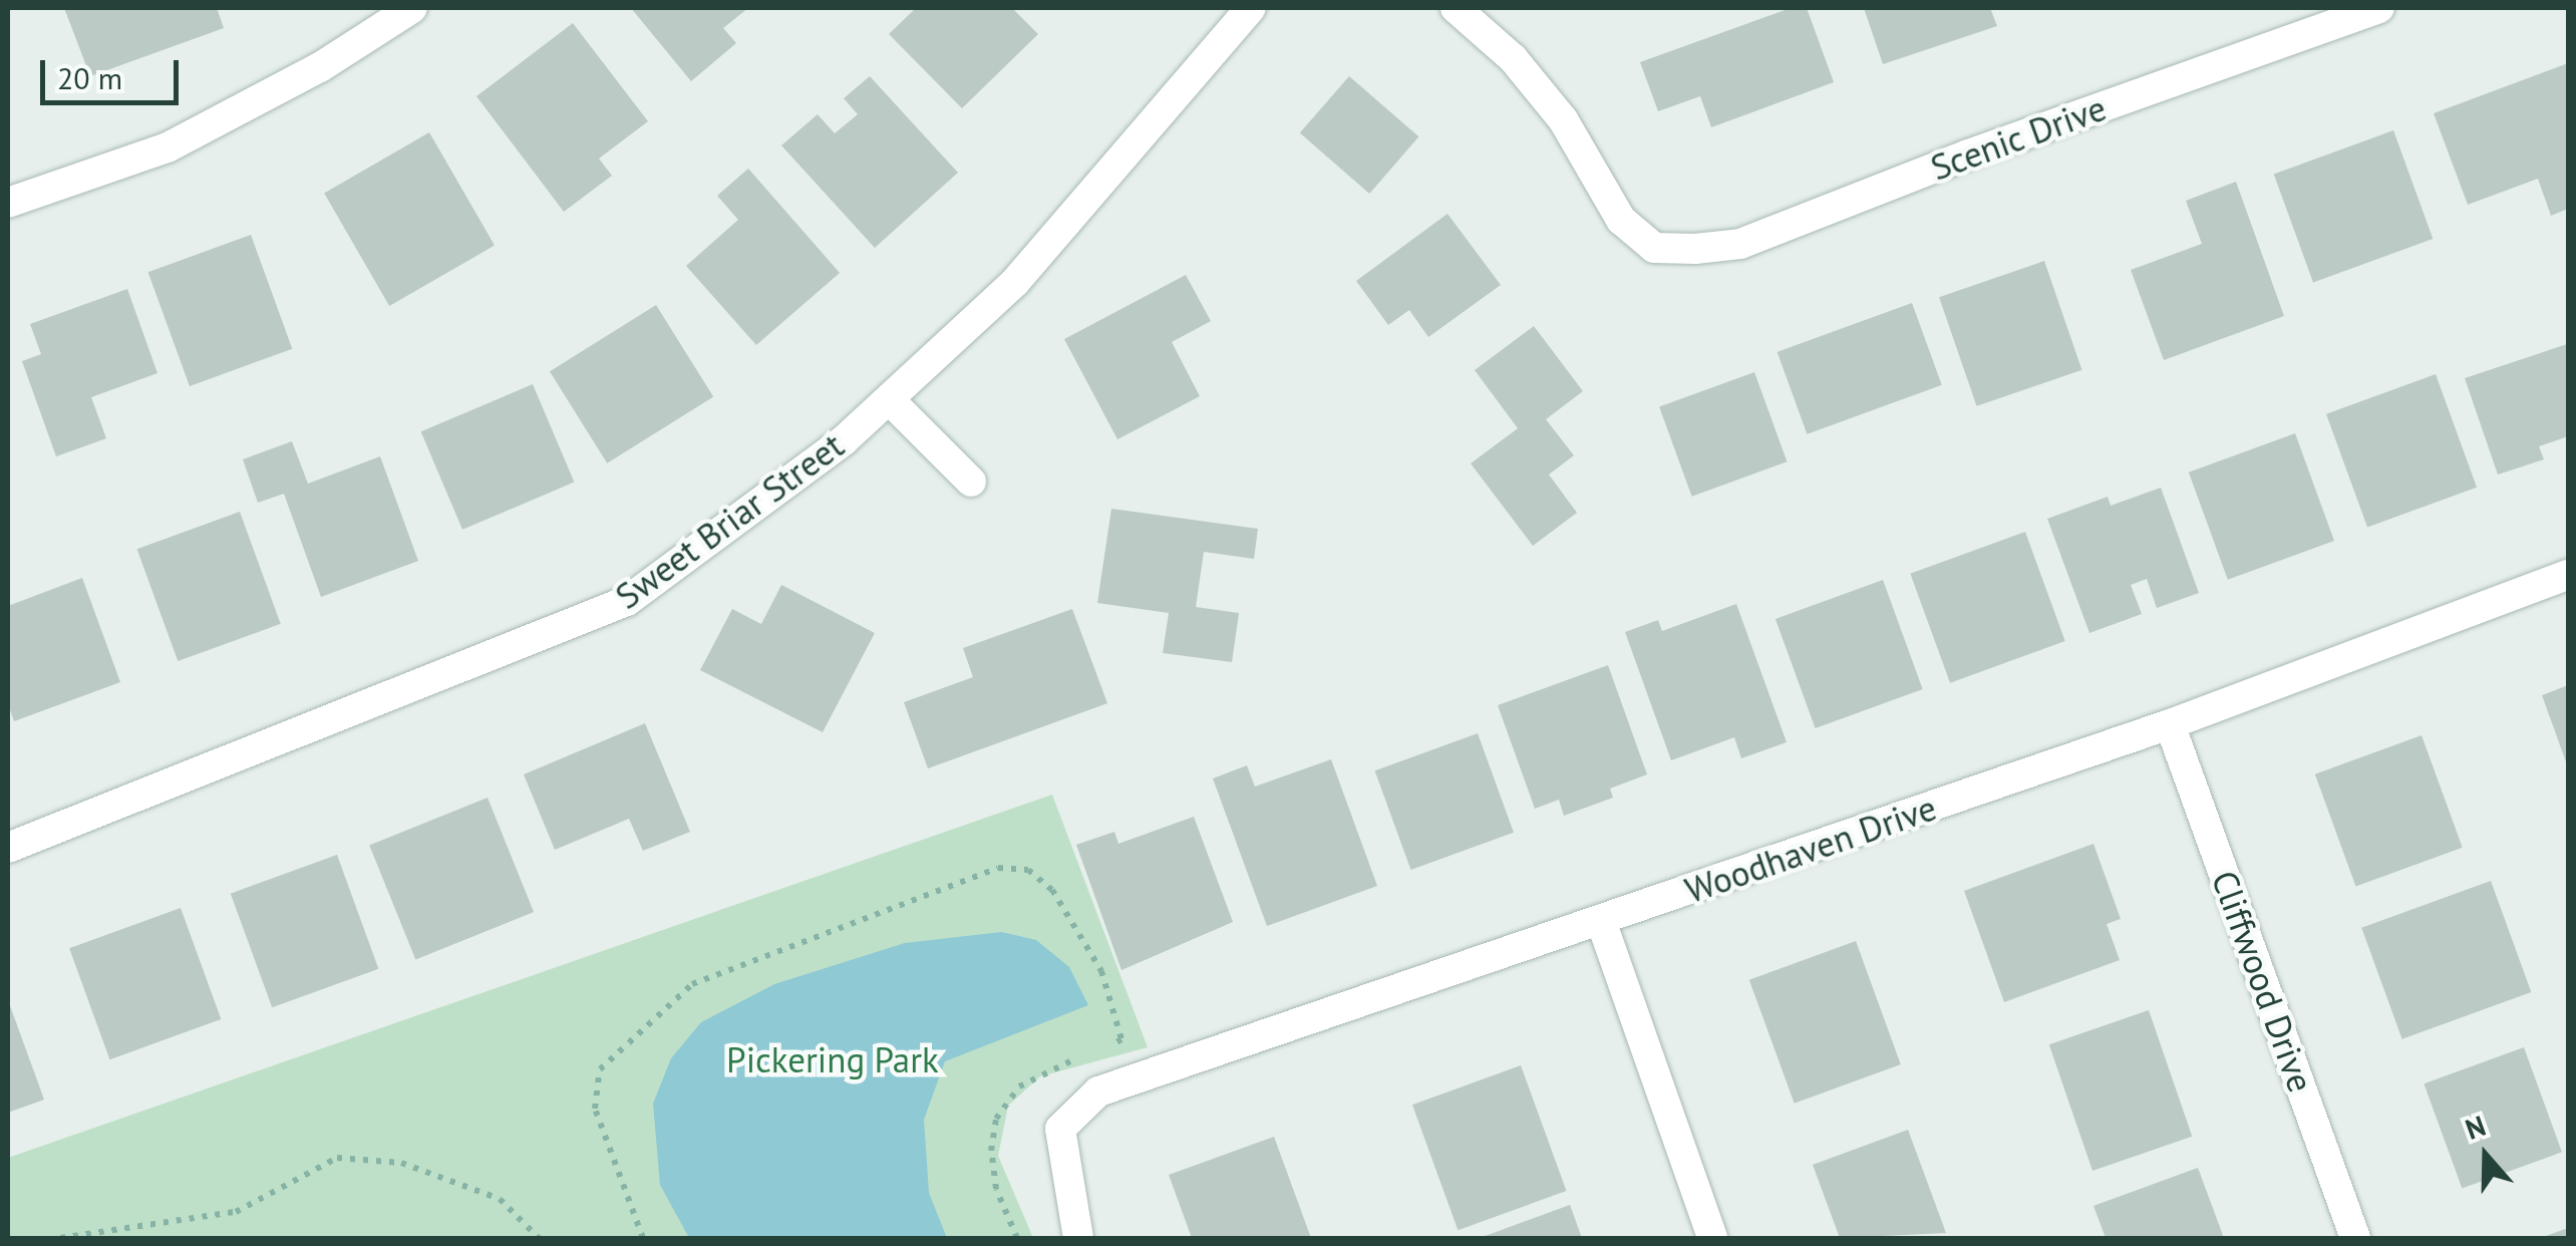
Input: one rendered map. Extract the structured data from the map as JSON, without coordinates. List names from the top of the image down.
{
  "streets": {
    "street": [
      "Scenic Drive",
      "Sweet Briar Street",
      "Woodhaven Drive",
      "Cliffwood Drive"
    ]
  },
  "crossings": [
    ["Woodhaven Drive", "Cliffwood Drive"]
  ],
  "parks": ["Pickering Park"],
  "scale_bar": "20 m",
  "north": "top"
}
